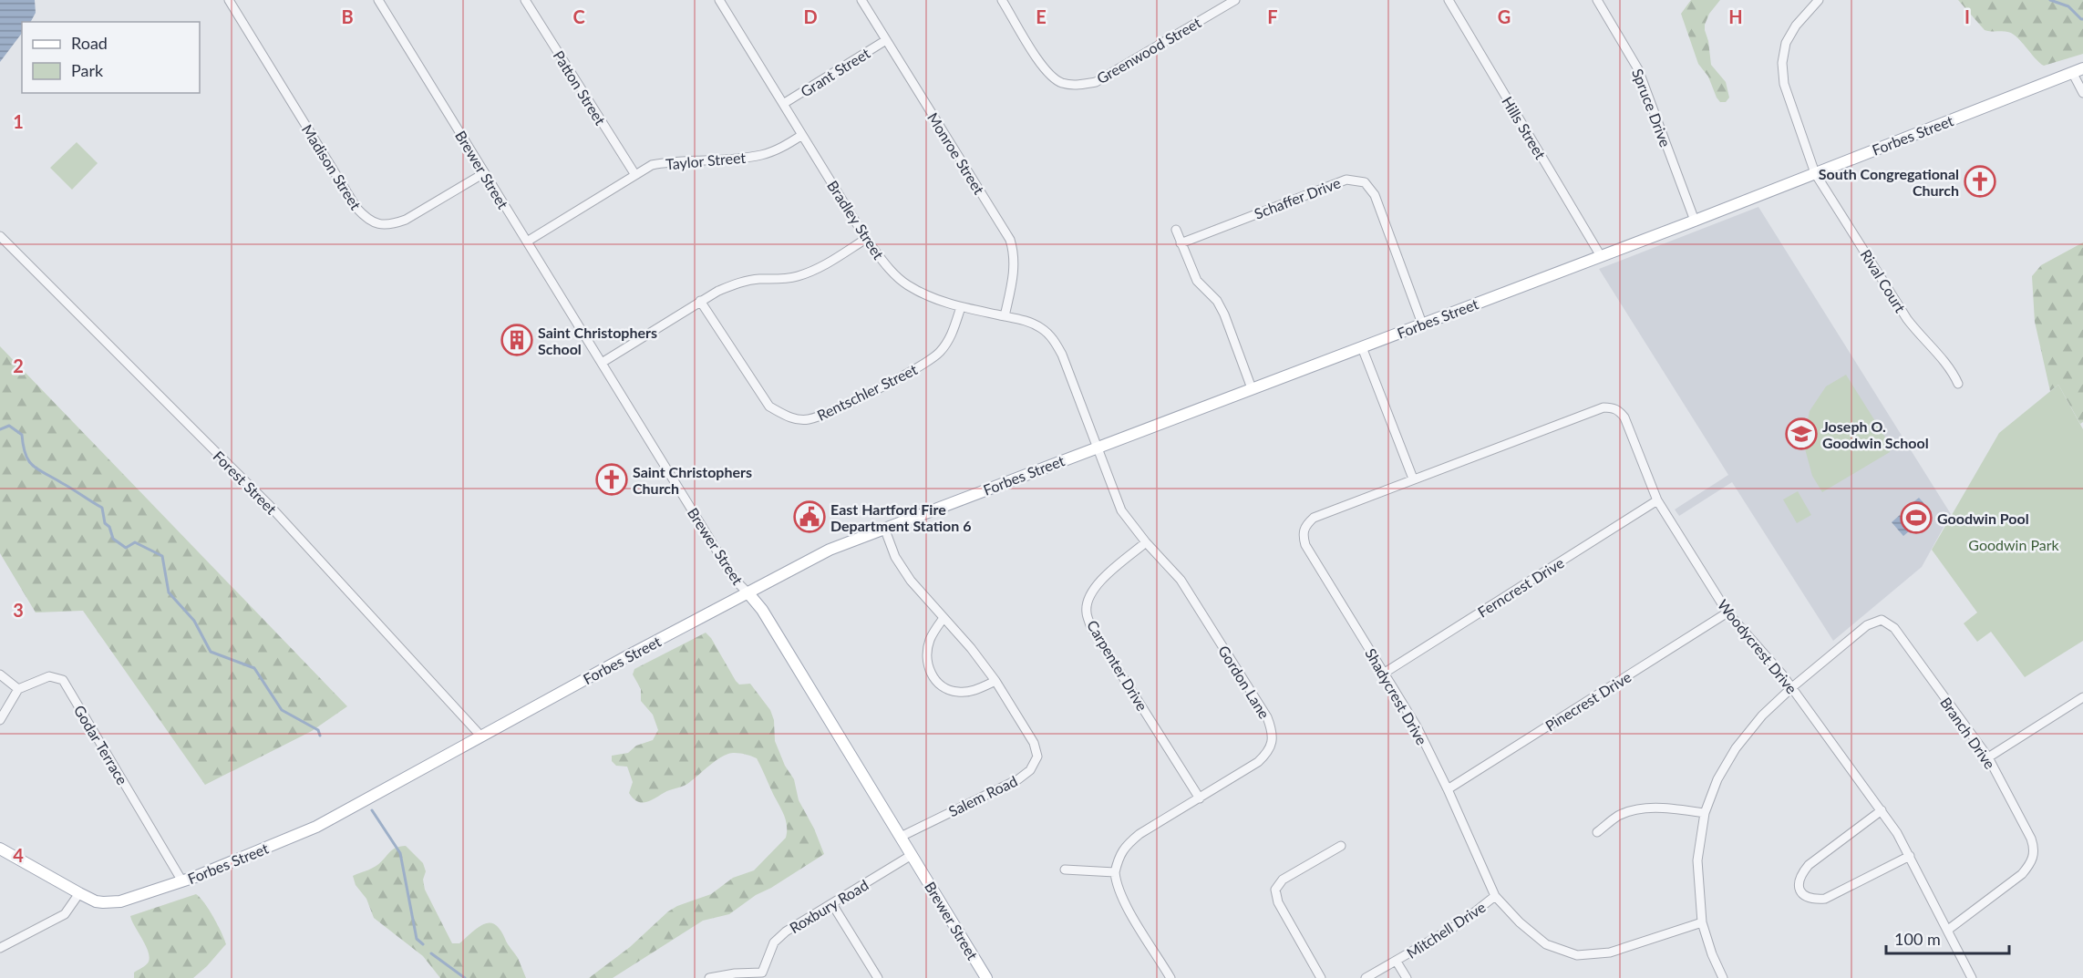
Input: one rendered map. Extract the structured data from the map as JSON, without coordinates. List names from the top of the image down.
{
  "streets": {
    "main road": ["Forbes Street", "Brewer Street"],
    "street": [
      "Greenwood Street",
      "Grant Street",
      "Patton Street",
      "Spruce Drive",
      "Hills Street",
      "Monroe Street",
      "Taylor Street",
      "Madison Street",
      "Schaffer Drive",
      "Bradley Street",
      "Rival Court",
      "Rentschler Street",
      "Forest Street",
      "Ferncrest Drive",
      "Woodycrest Drive",
      "Carpenter Drive",
      "Gordon Lane",
      "Shadycrest Drive",
      "Pinecrest Drive",
      "Branch Drive",
      "Godar Terrace",
      "Salem Road",
      "Roxbury Road",
      "Mitchell Drive"
    ]
  },
  "crossings": [
    ["Grant Street", "Monroe Street"],
    ["Grant Street", "Bradley Street"],
    ["Patton Street", "Taylor Street"],
    ["Spruce Drive", "Forbes Street"],
    ["Hills Street", "Forbes Street"],
    ["Forbes Street", "Brewer Street"],
    ["Forbes Street", "Schaffer Drive"],
    ["Forbes Street", "Bradley Street"],
    ["Forbes Street", "Rival Court"],
    ["Forbes Street", "Forest Street"],
    ["Forbes Street", "Gordon Lane"],
    ["Forbes Street", "Godar Terrace"],
    ["Forbes Street", "Salem Road"],
    ["Monroe Street", "Bradley Street"],
    ["Taylor Street", "Brewer Street"],
    ["Taylor Street", "Bradley Street"],
    ["Madison Street", "Brewer Street"],
    ["Brewer Street", "Salem Road"],
    ["Brewer Street", "Roxbury Road"],
    ["Bradley Street", "Rentschler Street"],
    ["Bradley Street", "Gordon Lane"],
    ["Ferncrest Drive", "Woodycrest Drive"],
    ["Ferncrest Drive", "Shadycrest Drive"],
    ["Woodycrest Drive", "Shadycrest Drive"],
    ["Woodycrest Drive", "Pinecrest Drive"],
    ["Woodycrest Drive", "Branch Drive"],
    ["Carpenter Drive", "Gordon Lane"],
    ["Shadycrest Drive", "Pinecrest Drive"],
    ["Shadycrest Drive", "Mitchell Drive"]
  ],
  "parks": ["Goodwin Park"],
  "places": {
    "church": ["South Congregational Church", "Saint Christophers Church"],
    "building": ["Saint Christophers School"],
    "school or university": ["Joseph O. Goodwin School"],
    "public building": ["East Hartford Fire Department Station 6"],
    "sports": ["Goodwin Pool"]
  },
  "legend": ["Road", "Park"],
  "scale_bar": "100 m",
  "grid": {
    "columns": [
      "B",
      "C",
      "D",
      "E",
      "F",
      "G",
      "H",
      "I"
    ],
    "rows": [
      "1",
      "2",
      "3",
      "4"
    ]
  }
}
